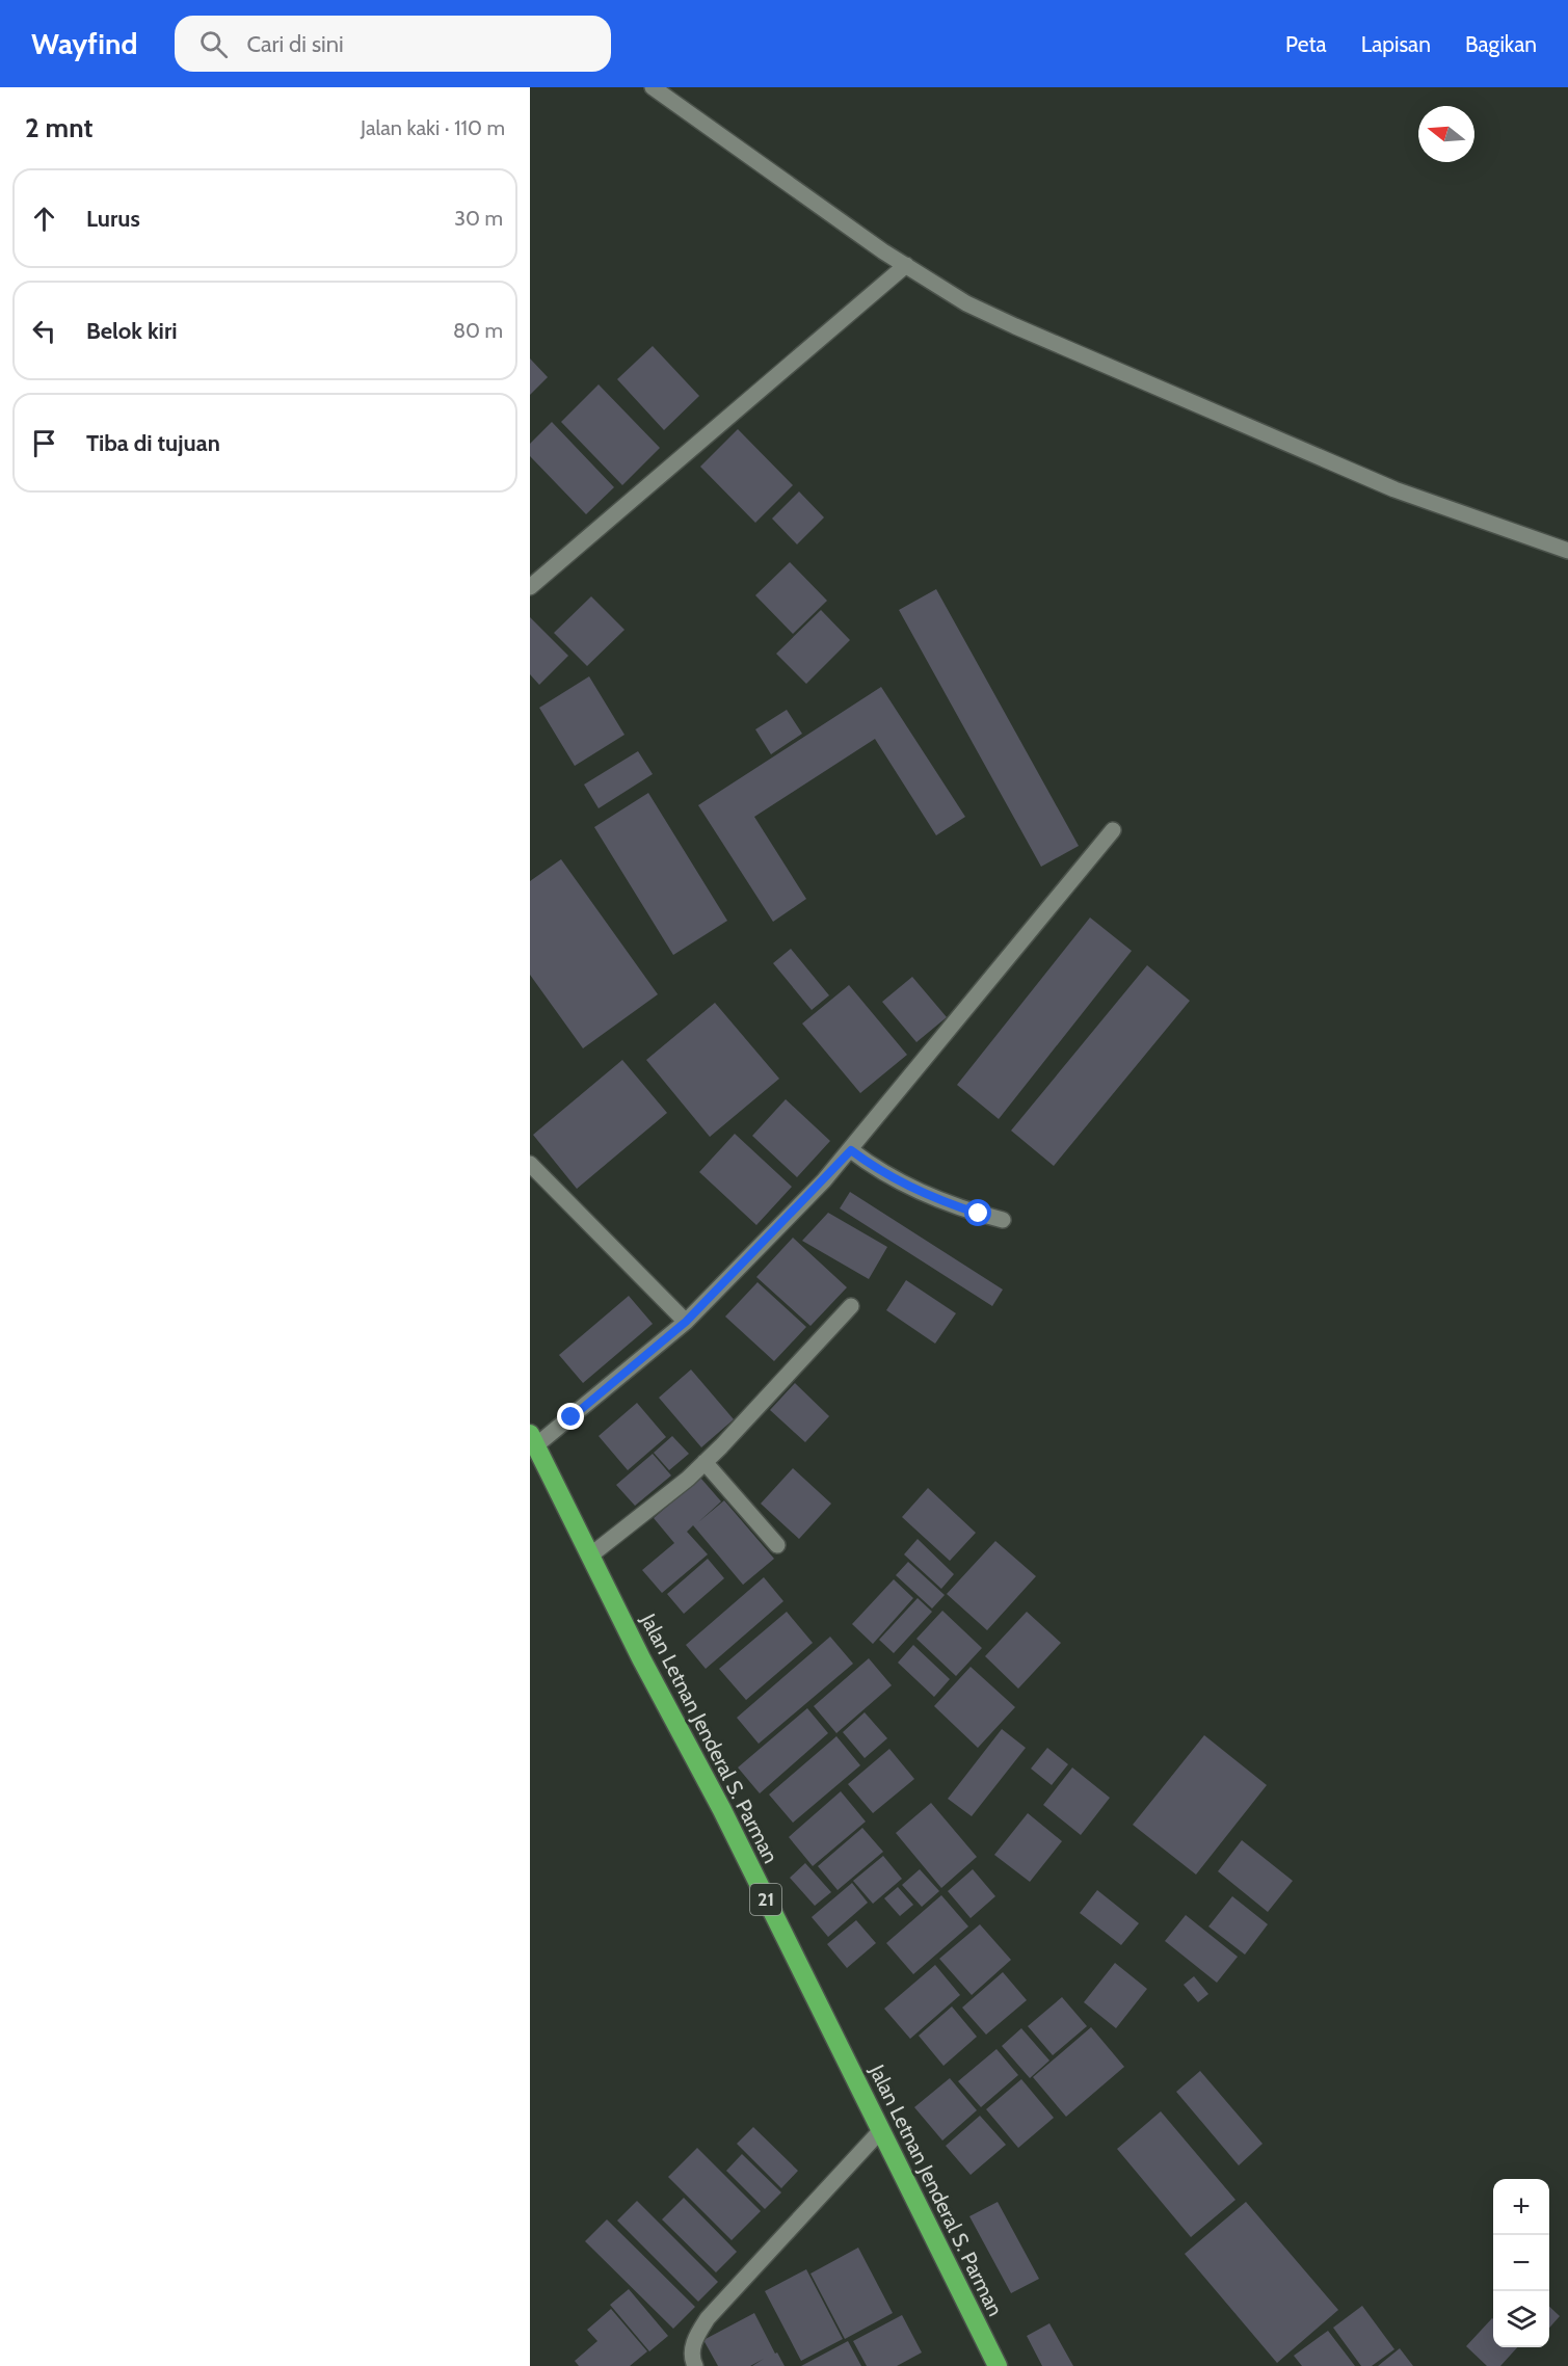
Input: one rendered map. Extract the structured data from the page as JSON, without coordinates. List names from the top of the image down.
{
  "streets": {
    "highway": ["Jalan Letnan Jenderal S. Parman", "21"]
  },
  "north": "left",
  "page": {
    "header": "Wayfind",
    "search": "Cari di sini",
    "nav": ["Peta", "Lapisan", "Bagikan"],
    "heading": ["2 mnt", "Jalan kaki · 110 m"],
    "list": [
      ["Lurus", "30 m"],
      ["Belok kiri", "80 m"],
      "Tiba di tujuan"
    ],
    "map_buttons": ["+", "−"]
  }
}
